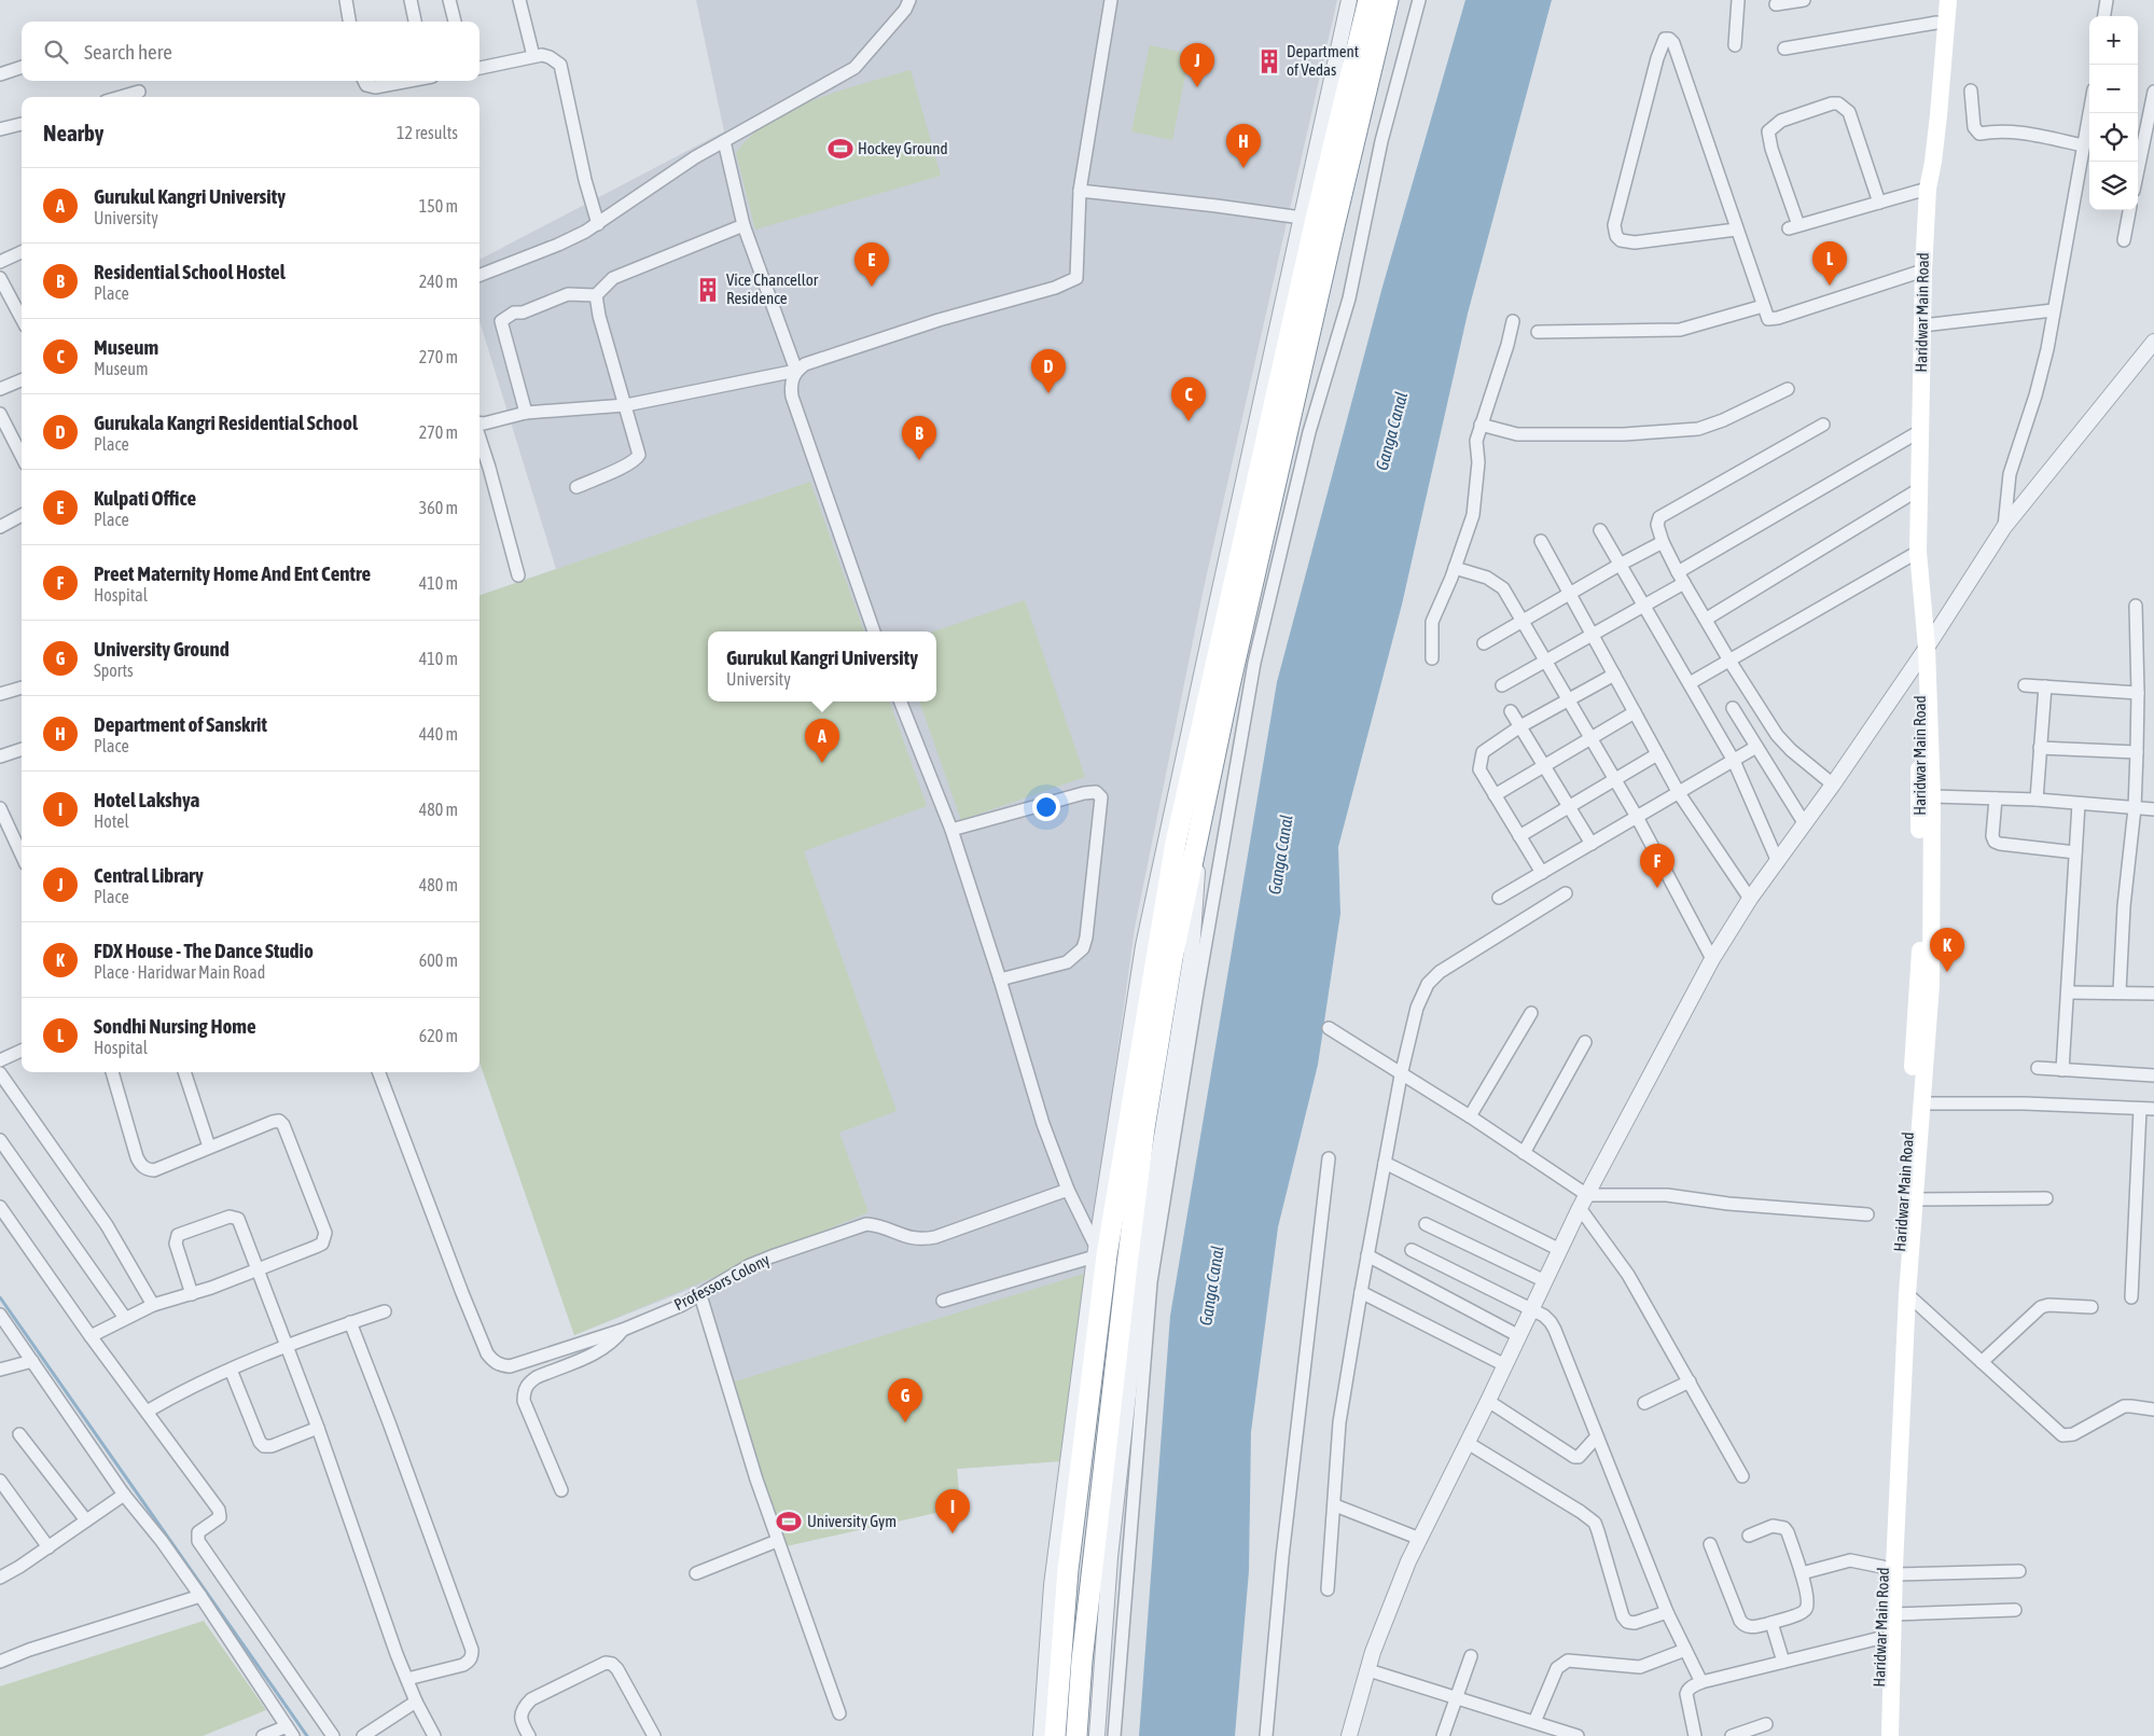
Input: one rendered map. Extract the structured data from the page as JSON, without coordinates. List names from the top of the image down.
{
  "streets": {
    "main road": ["Haridwar Main Road"],
    "street": ["Professors Colony"]
  },
  "water": ["Ganga Canal"],
  "places": {
    "building": ["Department of Vedas", "Vice Chancellor Residence"],
    "sports": ["Hockey Ground", "University Gym"]
  },
  "page": {
    "map_buttons": ["+", "−"],
    "search": "Search here",
    "pins": [
      "J",
      "H",
      "L",
      "E",
      "D",
      "C",
      "B",
      "A",
      "F",
      "K",
      "G",
      "I"
    ],
    "heading": ["Nearby", "12 results"],
    "list": [
      {
        "mark": "A",
        "name": "Gurukul Kangri University",
        "note": "University",
        "value": "150 m"
      },
      {
        "mark": "B",
        "name": "Residential School Hostel",
        "note": "Place",
        "value": "240 m"
      },
      {
        "mark": "C",
        "name": "Museum",
        "note": "Museum",
        "value": "270 m"
      },
      {
        "mark": "D",
        "name": "Gurukala Kangri Residential School",
        "note": "Place",
        "value": "270 m"
      },
      {
        "mark": "E",
        "name": "Kulpati Office",
        "note": "Place",
        "value": "360 m"
      },
      {
        "mark": "F",
        "name": "Preet Maternity Home And Ent Centre",
        "note": "Hospital",
        "value": "410 m"
      },
      {
        "mark": "G",
        "name": "University Ground",
        "note": "Sports",
        "value": "410 m"
      },
      {
        "mark": "H",
        "name": "Department of Sanskrit",
        "note": "Place",
        "value": "440 m"
      },
      {
        "mark": "I",
        "name": "Hotel Lakshya",
        "note": "Hotel",
        "value": "480 m"
      },
      {
        "mark": "J",
        "name": "Central Library",
        "note": "Place",
        "value": "480 m"
      },
      {
        "mark": "K",
        "name": "FDX House - The Dance Studio",
        "note": "Place · Haridwar Main Road",
        "value": "600 m"
      },
      {
        "mark": "L",
        "name": "Sondhi Nursing Home",
        "note": "Hospital",
        "value": "620 m"
      }
    ],
    "popup": ["Gurukul Kangri University", "University"]
  }
}
